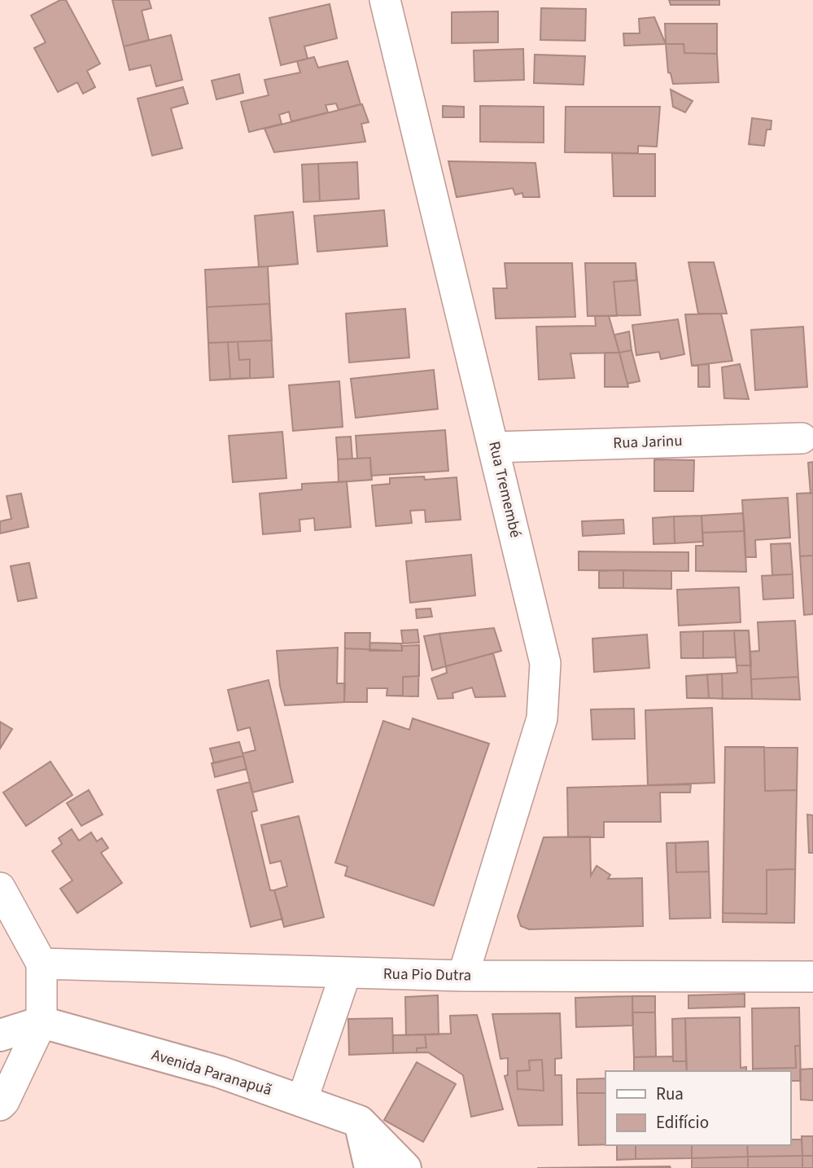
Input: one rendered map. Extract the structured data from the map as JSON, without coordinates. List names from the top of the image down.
{
  "streets": {
    "street": [
      "Rua Jarinu",
      "Rua Tremembé",
      "Rua Pio Dutra",
      "Avenida Paranapuã"
    ]
  },
  "crossings": [
    ["Rua Jarinu", "Rua Tremembé"],
    ["Rua Tremembé", "Rua Pio Dutra"]
  ],
  "legend": ["Rua", "Edifício"]
}
